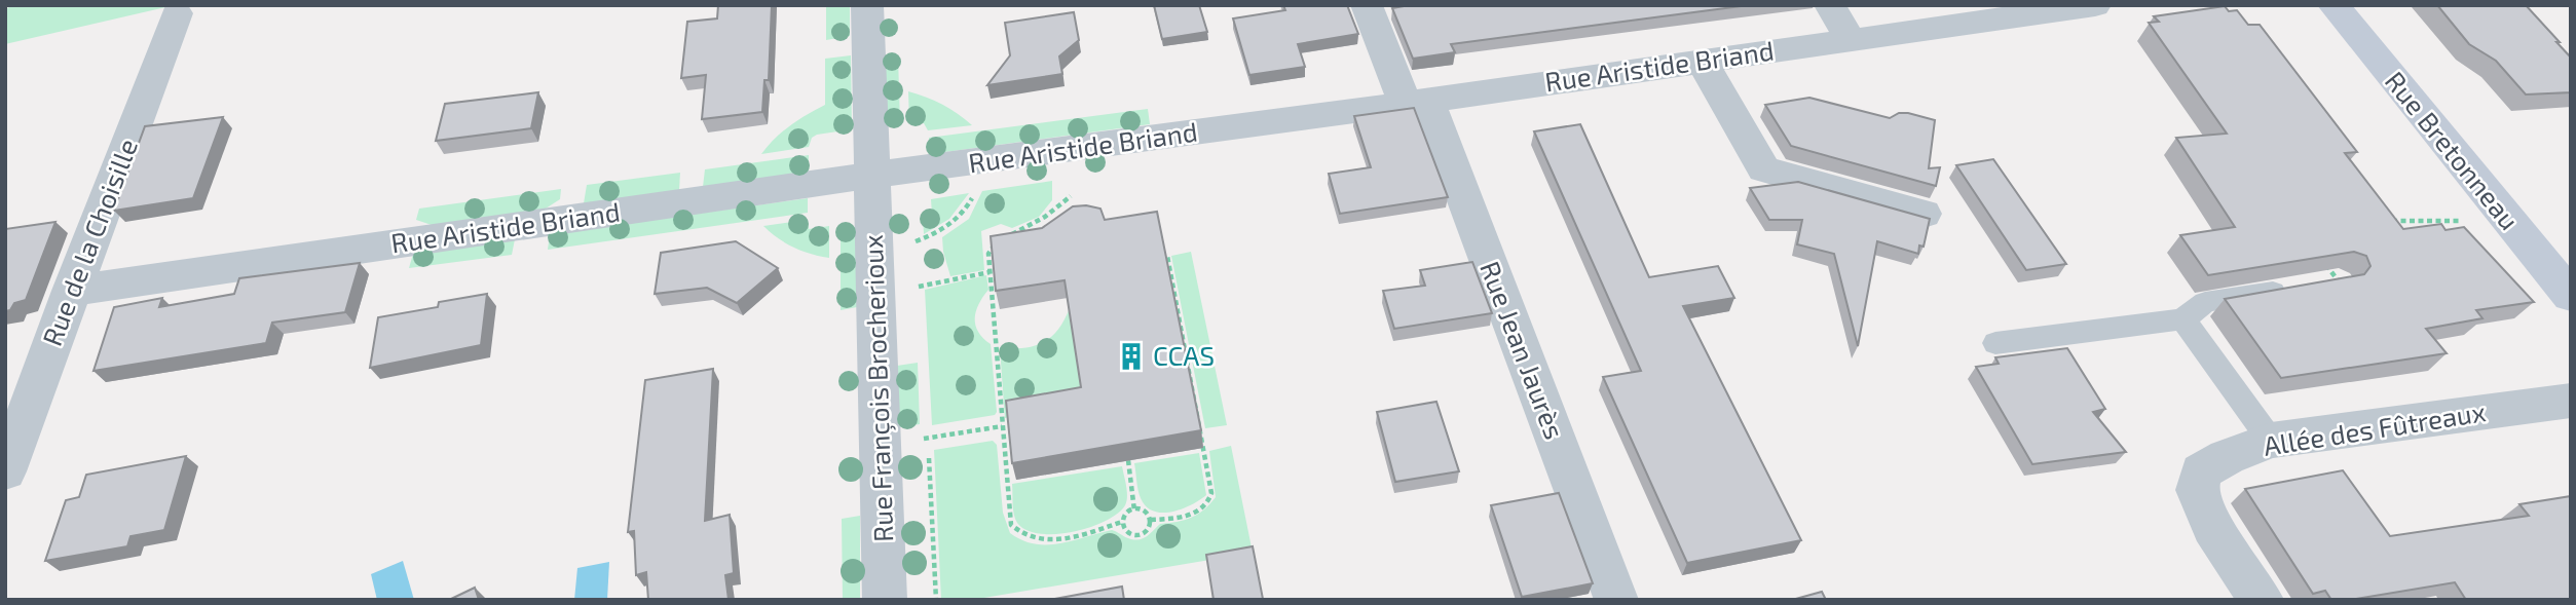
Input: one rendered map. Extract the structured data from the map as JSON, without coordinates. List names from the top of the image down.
{
  "streets": {
    "street": [
      "Rue Aristide Briand",
      "Rue Bretonneau",
      "Rue de la Choisille",
      "Rue Jean Jaurès",
      "Rue François Brocherioux",
      "Allée des Fûtreaux"
    ]
  },
  "crossings": [
    ["Rue Aristide Briand", "Rue de la Choisille"],
    ["Rue Aristide Briand", "Rue Jean Jaurès"],
    ["Rue Aristide Briand", "Rue François Brocherioux"]
  ],
  "places": {
    "building": ["CCAS"]
  }
}
